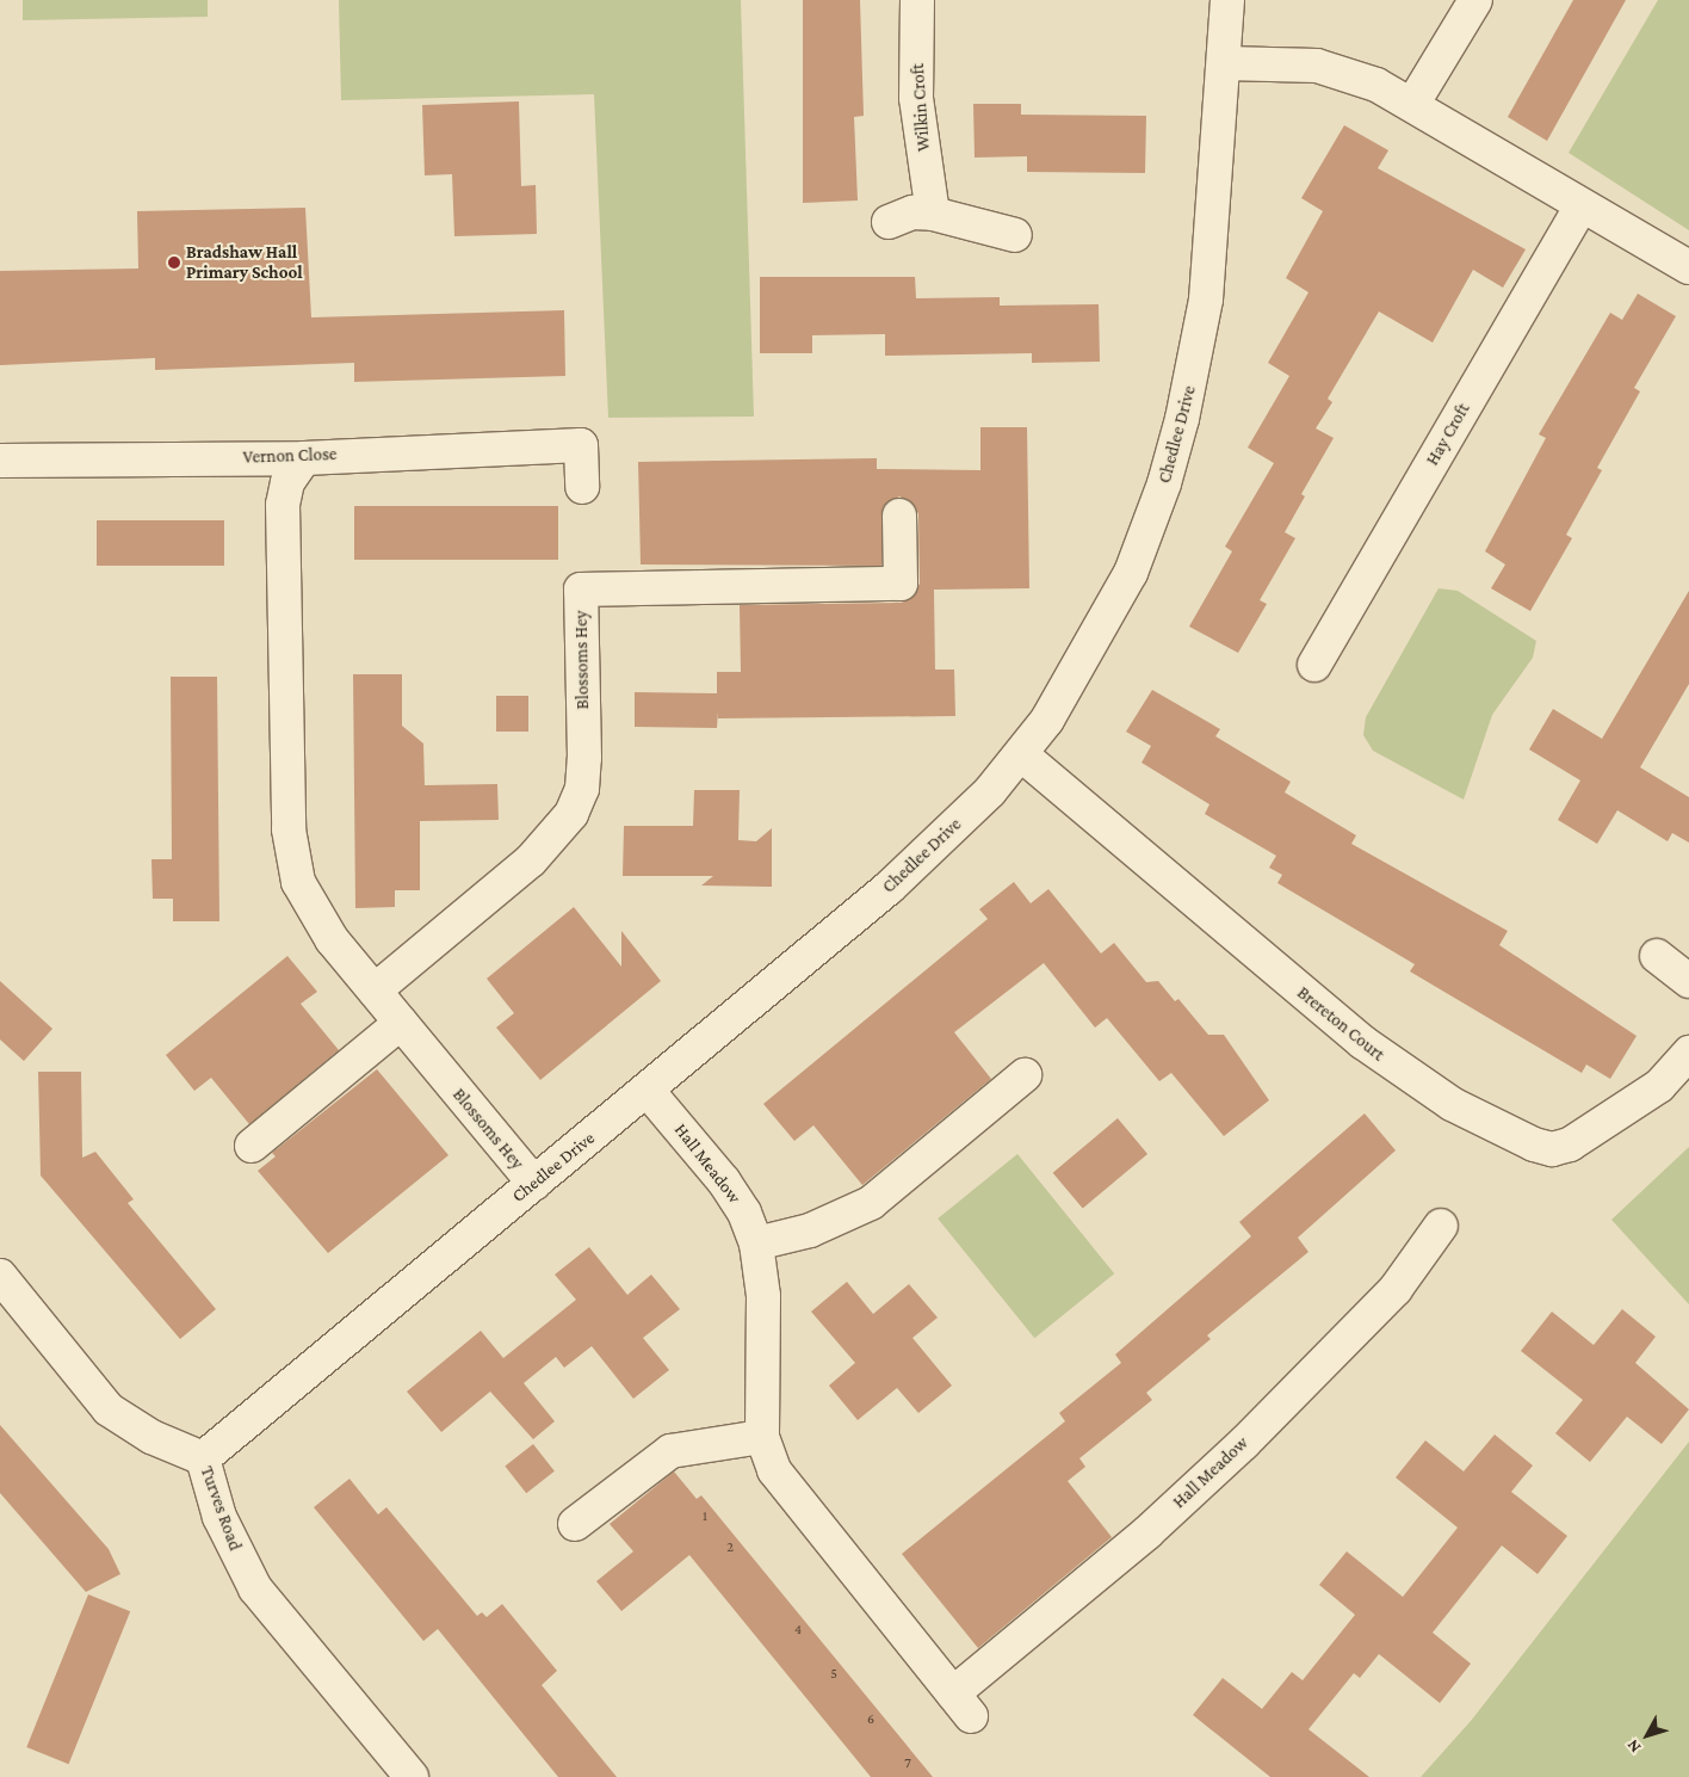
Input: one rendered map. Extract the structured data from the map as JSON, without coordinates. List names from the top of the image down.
{
  "streets": {
    "street": [
      "Wilkin Croft",
      "Chedlee Drive",
      "Hay Croft",
      "Vernon Close",
      "Blossoms Hey",
      "Brereton Court",
      "Hall Meadow",
      "Turves Road"
    ]
  },
  "crossings": [
    ["Chedlee Drive", "Blossoms Hey"],
    ["Chedlee Drive", "Brereton Court"],
    ["Chedlee Drive", "Hall Meadow"],
    ["Chedlee Drive", "Turves Road"],
    ["Vernon Close", "Blossoms Hey"]
  ],
  "places": ["Bradshaw Hall Primary School"],
  "house_numbers": [
    "1",
    "2",
    "4",
    "5",
    "6",
    "7"
  ],
  "north": "bottom left"
}
